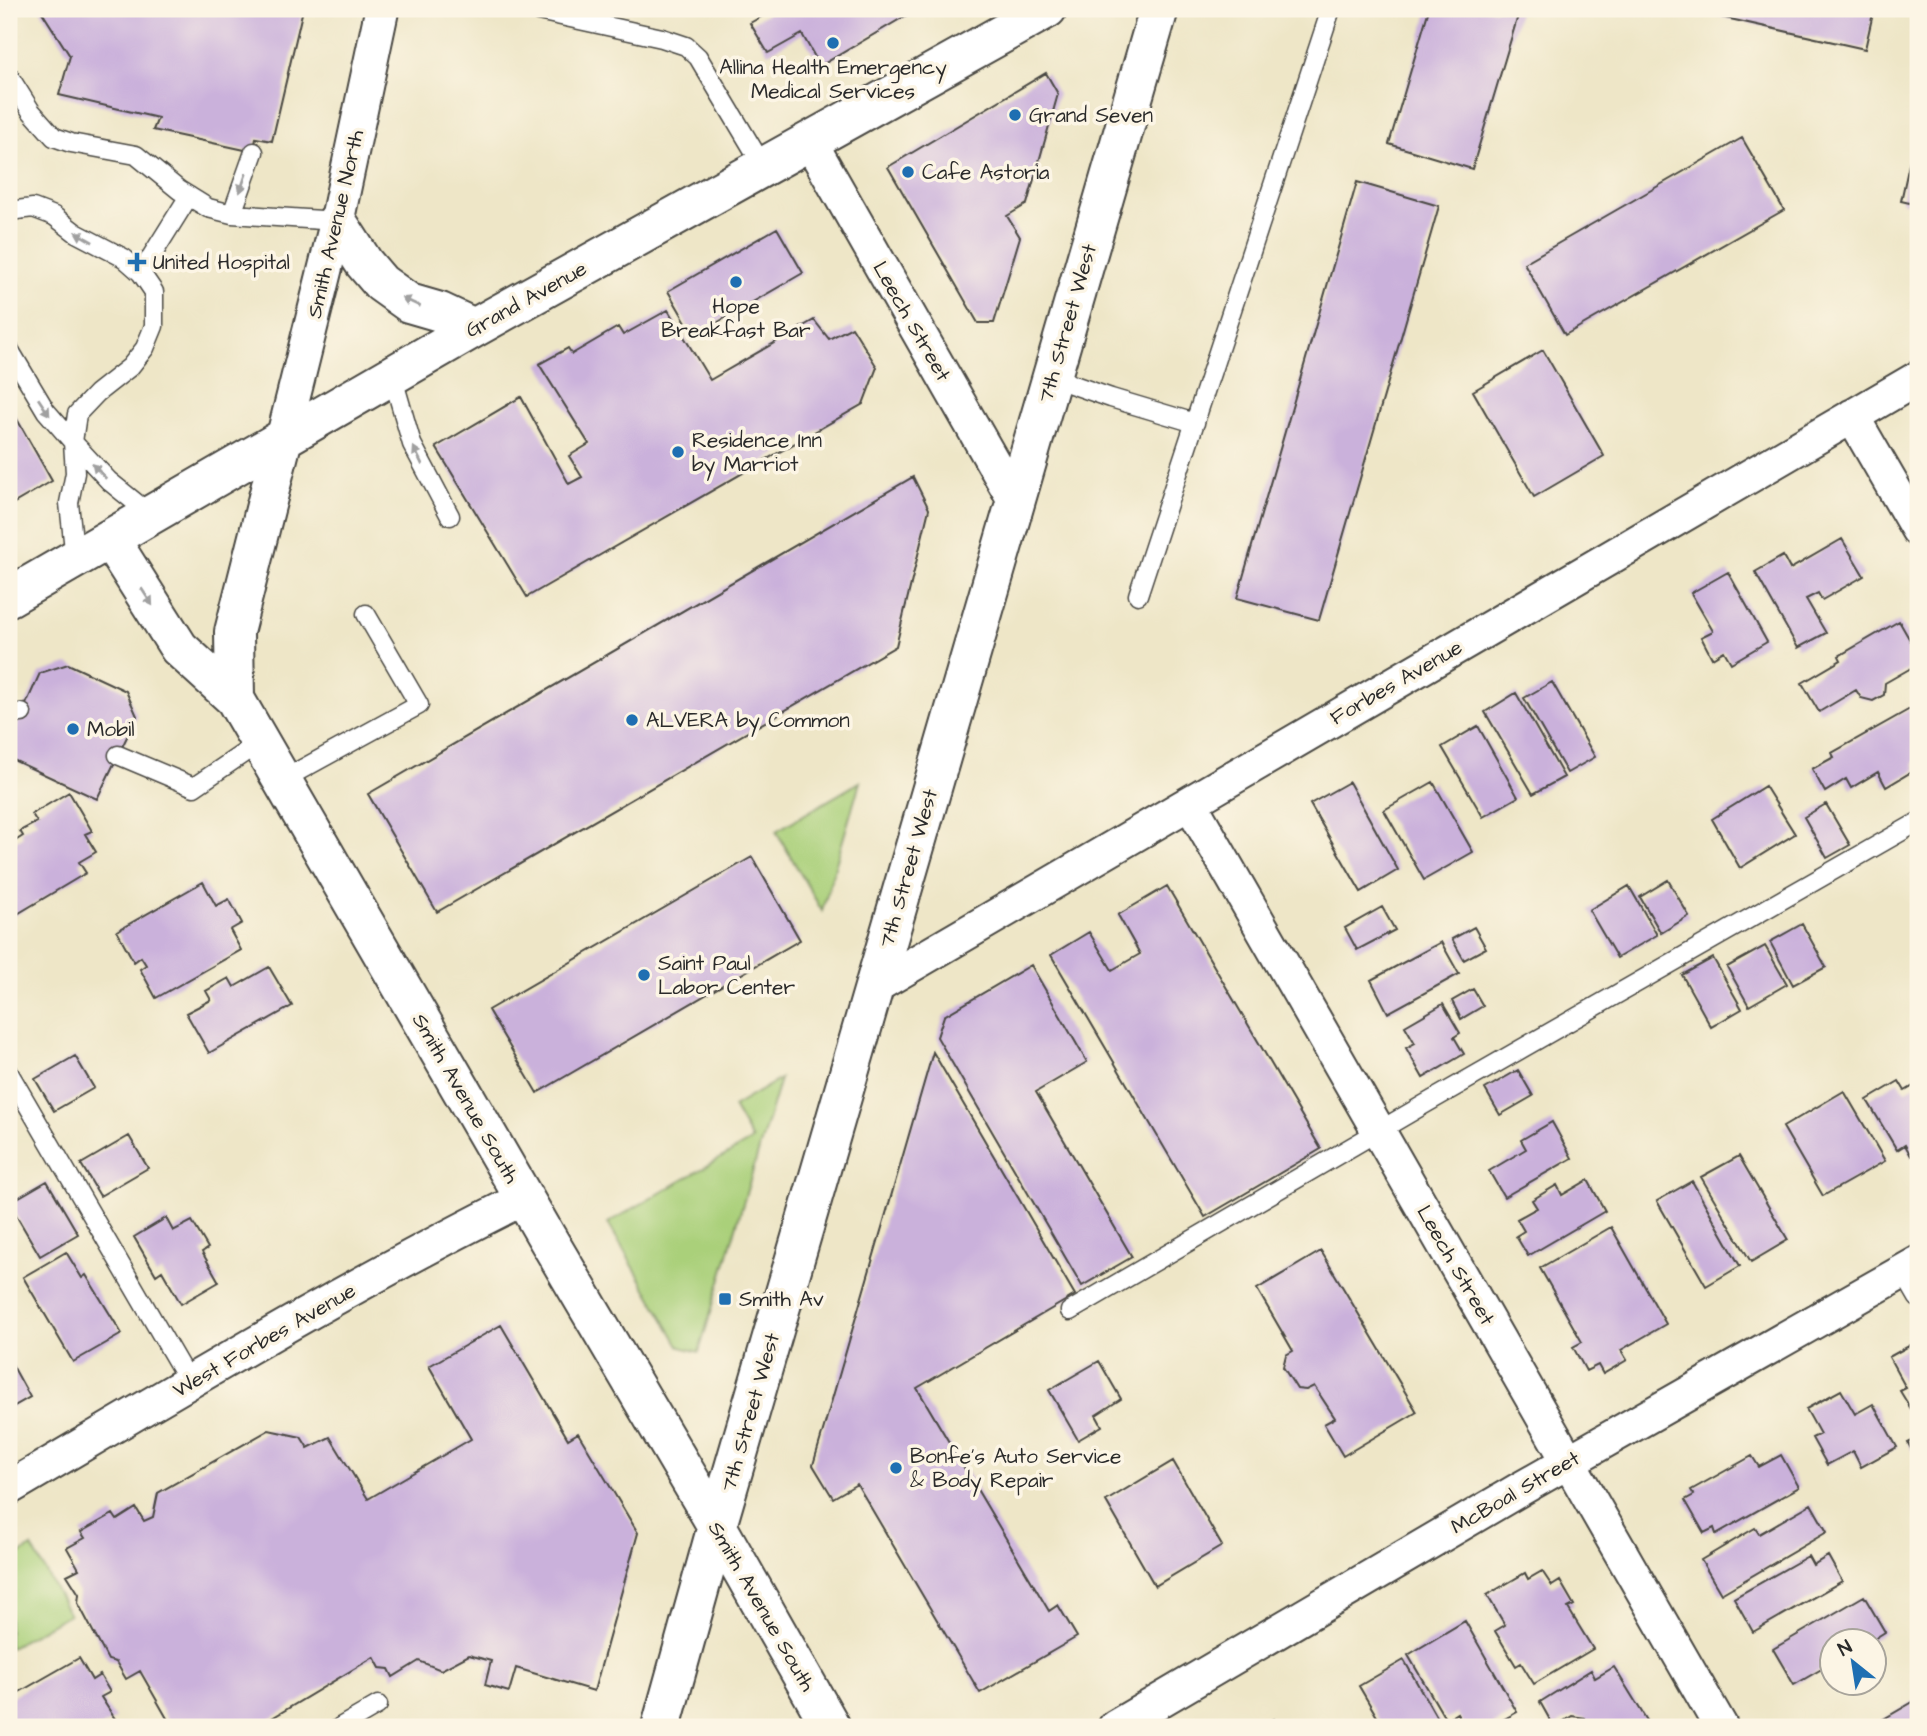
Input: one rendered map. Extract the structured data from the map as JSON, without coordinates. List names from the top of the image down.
{
  "streets": {
    "main road": ["Grand Avenue", "7th Street West", "Smith Avenue South"],
    "street": [
      "Smith Avenue North",
      "Leech Street",
      "Forbes Avenue",
      "West Forbes Avenue",
      "McBoal Street"
    ]
  },
  "crossings": [
    ["Smith Avenue North", "Grand Avenue"],
    ["Smith Avenue North", "Smith Avenue South"],
    ["Grand Avenue", "Leech Street"],
    ["Grand Avenue", "Smith Avenue South"],
    ["Leech Street", "7th Street West"],
    ["Leech Street", "Forbes Avenue"],
    ["Leech Street", "McBoal Street"],
    ["7th Street West", "Forbes Avenue"],
    ["7th Street West", "Smith Avenue South"],
    ["Smith Avenue South", "West Forbes Avenue"]
  ],
  "places": {
    "other": [
      "Allina Health Emergency Medical Services",
      "Grand Seven",
      "Cafe Astoria",
      "Hope Breakfast Bar",
      "Residence Inn by Marriot",
      "ALVERA by Common",
      "Mobil",
      "Saint Paul Labor Center",
      "Bonfe's Auto Service & Body Repair"
    ],
    "health": ["United Hospital"],
    "transit": ["Smith Av"]
  },
  "north": "top left"
}
